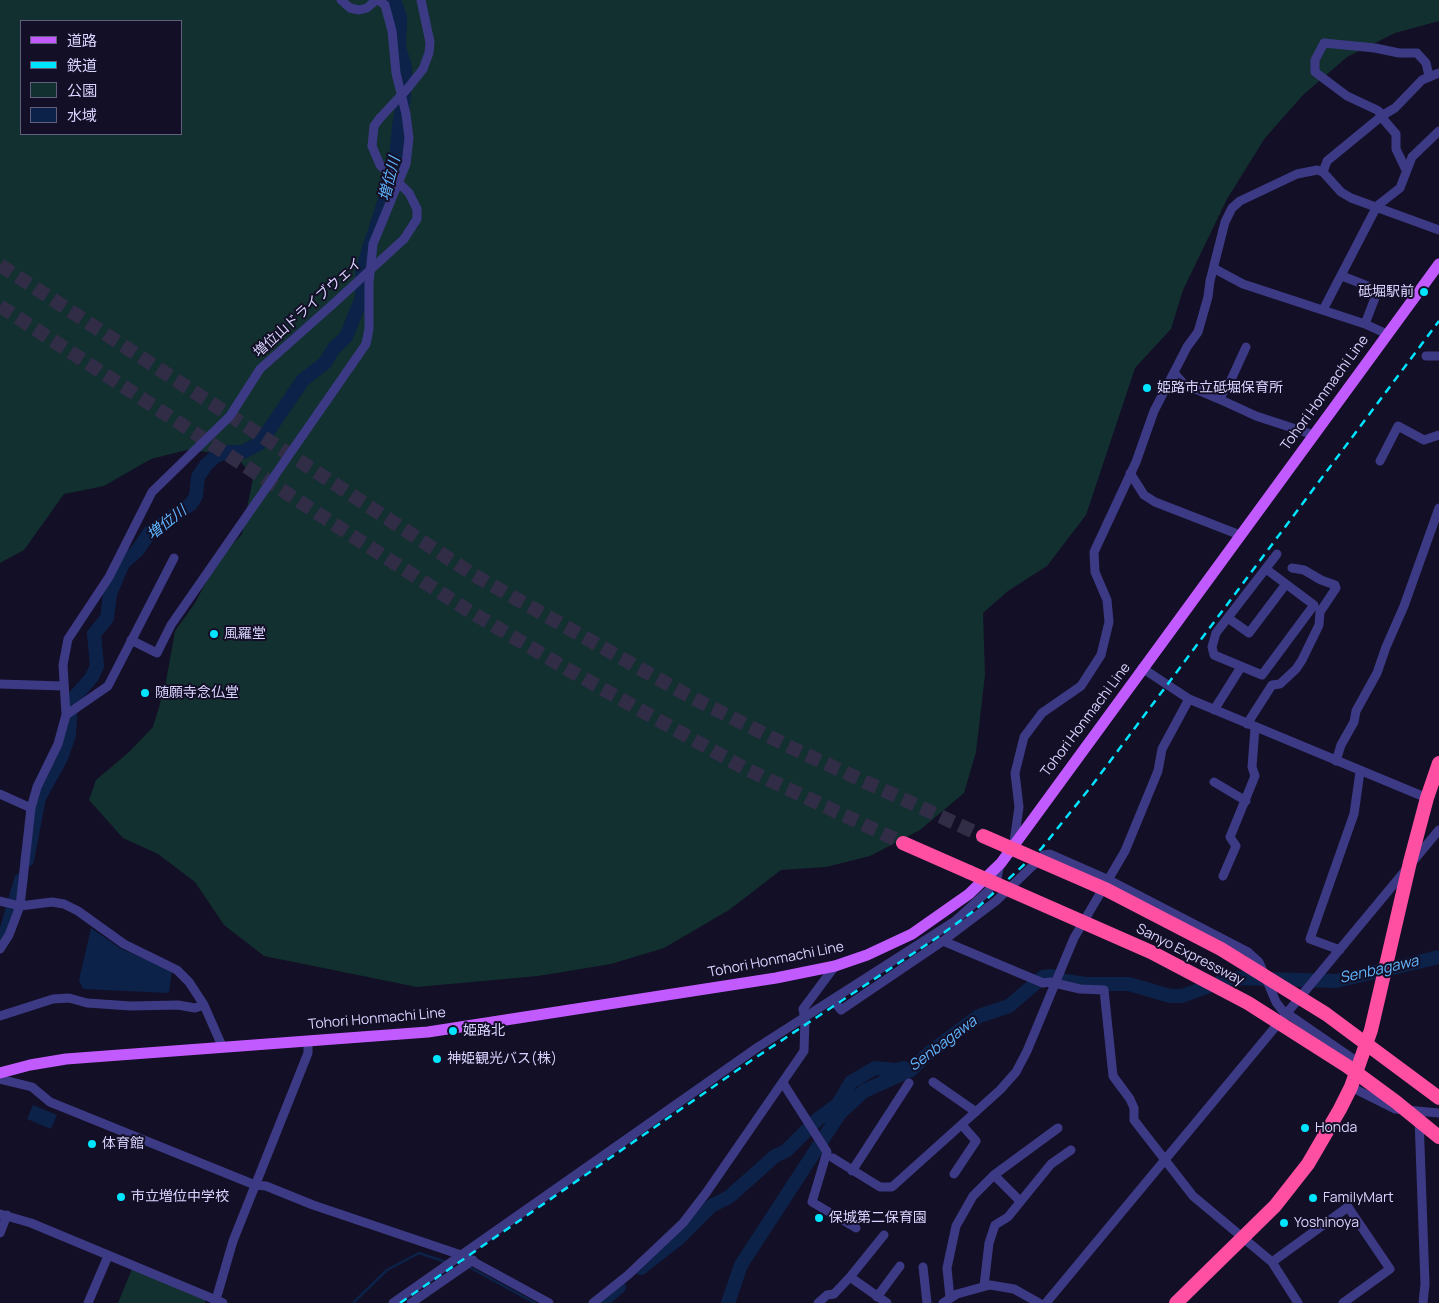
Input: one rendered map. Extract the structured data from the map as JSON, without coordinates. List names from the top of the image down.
{
  "streets": {
    "highway": ["Sanyo Expressway"],
    "main road": ["Tohori Honmachi Line"],
    "street": ["増位山ドライブウェイ"]
  },
  "water": ["増位川", "Senbagawa"],
  "places": [
    "砥堀駅前",
    "姫路市立砥堀保育所",
    "風羅堂",
    "随願寺念仏堂",
    "姫路北",
    "神姫観光バス(株)",
    "Honda",
    "体育館",
    "市立増位中学校",
    "FamilyMart",
    "保城第二保育園",
    "Yoshinoya"
  ],
  "legend": [
    "道路",
    "鉄道",
    "公園",
    "水域"
  ]
}
